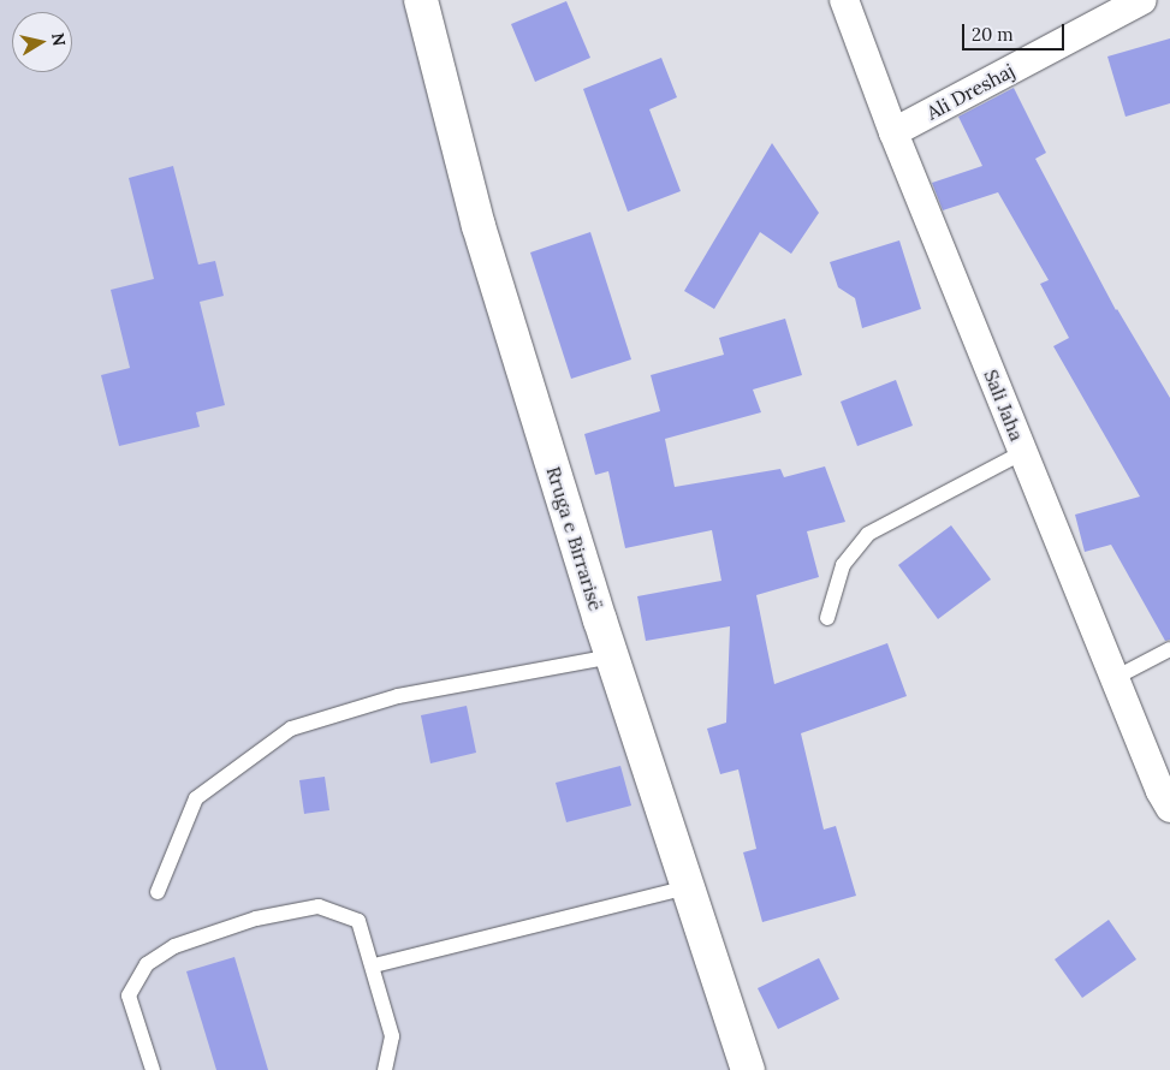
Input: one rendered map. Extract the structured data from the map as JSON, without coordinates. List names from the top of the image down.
{
  "streets": {
    "street": ["Ali Dreshaj", "Sali Jaha", "Rruga e Birrarisë"]
  },
  "crossings": [
    ["Ali Dreshaj", "Sali Jaha"]
  ],
  "scale_bar": "20 m",
  "north": "right"
}
